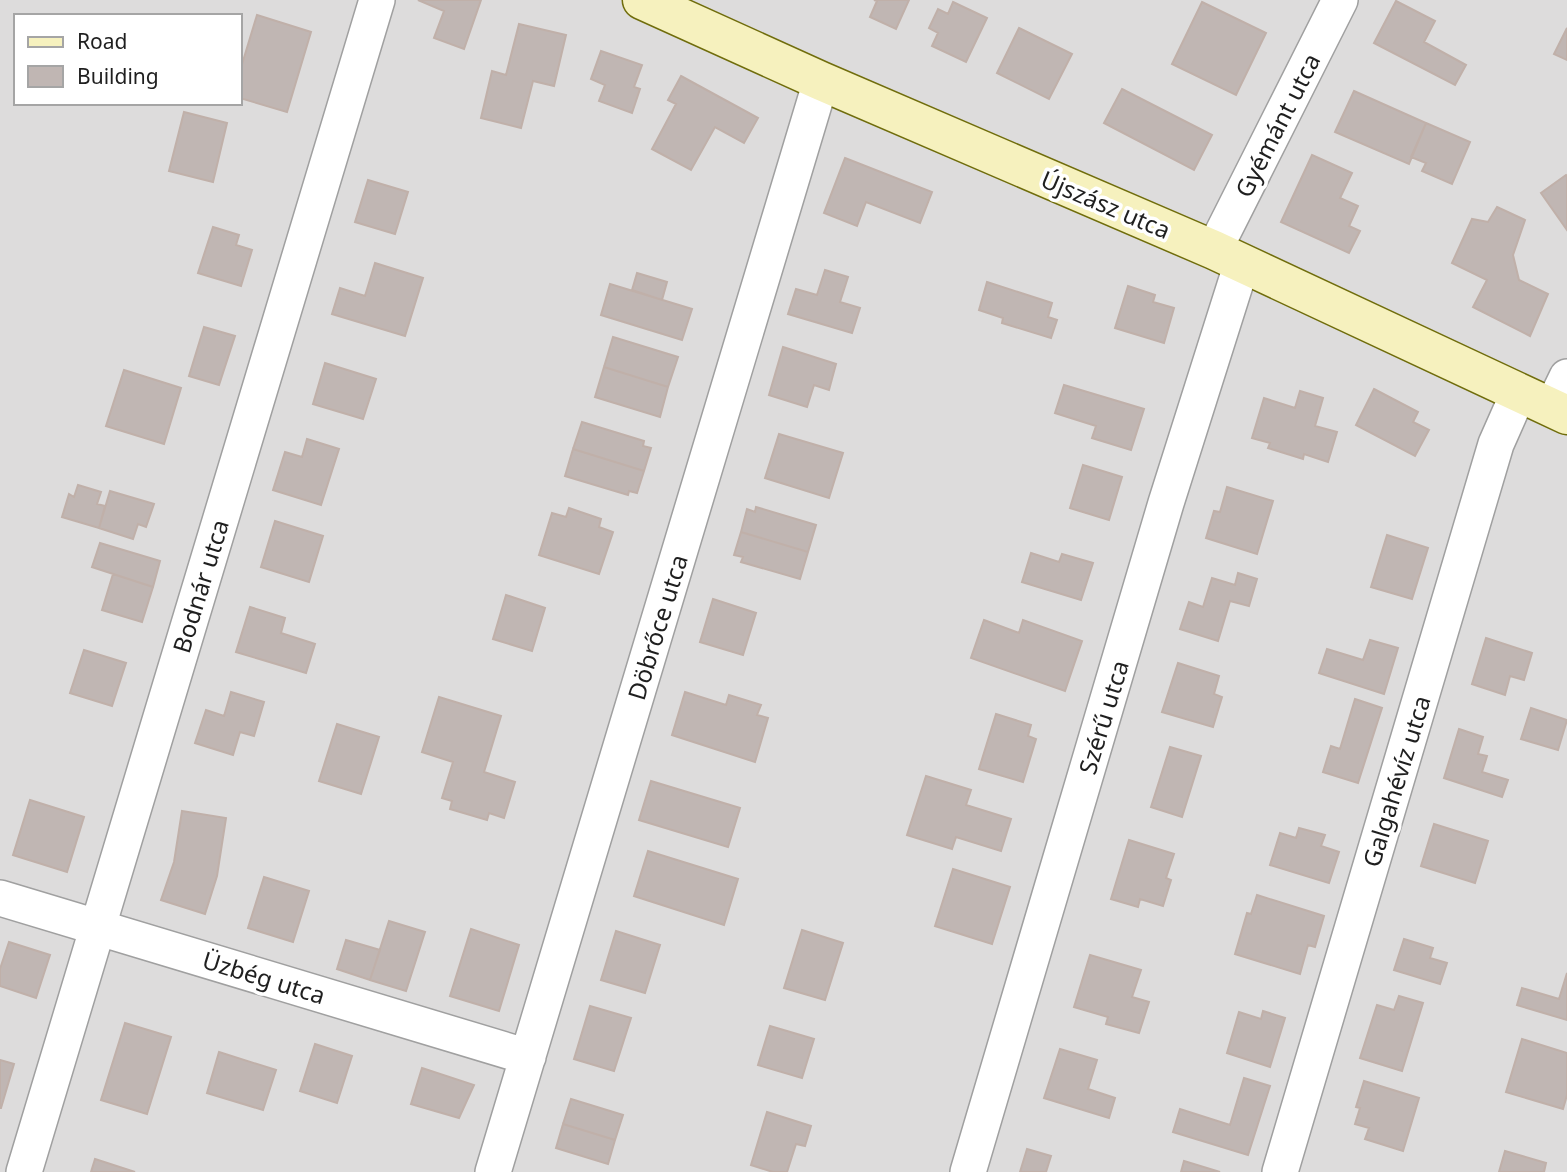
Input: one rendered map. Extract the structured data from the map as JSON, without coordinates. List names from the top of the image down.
{
  "streets": {
    "street": [
      "Gyémánt utca",
      "Újszász utca",
      "Bodnár utca",
      "Döbrőce utca",
      "Szérű utca",
      "Galgahévíz utca",
      "Üzbég utca"
    ]
  },
  "crossings": [
    ["Gyémánt utca", "Újszász utca"],
    ["Gyémánt utca", "Szérű utca"],
    ["Újszász utca", "Döbrőce utca"],
    ["Újszász utca", "Szérű utca"],
    ["Újszász utca", "Galgahévíz utca"],
    ["Bodnár utca", "Üzbég utca"],
    ["Döbrőce utca", "Üzbég utca"]
  ],
  "legend": ["Road", "Building"]
}
